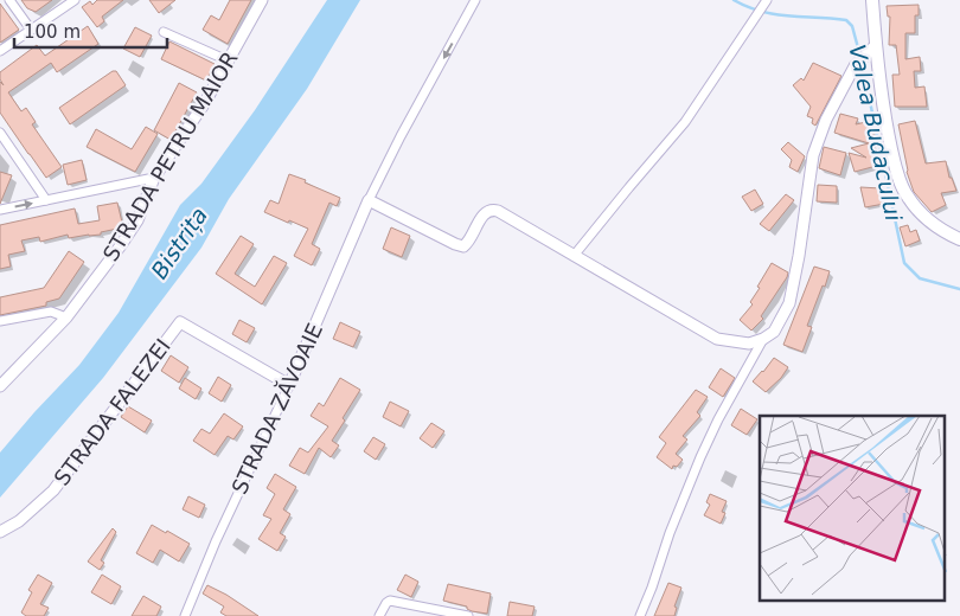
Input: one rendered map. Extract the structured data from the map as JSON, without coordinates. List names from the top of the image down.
{
  "streets": {
    "street": ["STRADA PETRU MAIOR", "STRADA ZĂVOAIE", "STRADA FALEZEI"]
  },
  "crossings": [
    ["STRADA ZĂVOAIE", "STRADA FALEZEI"]
  ],
  "water": ["Valea Budacului", "Bistrița"],
  "scale_bar": "100 m"
}
